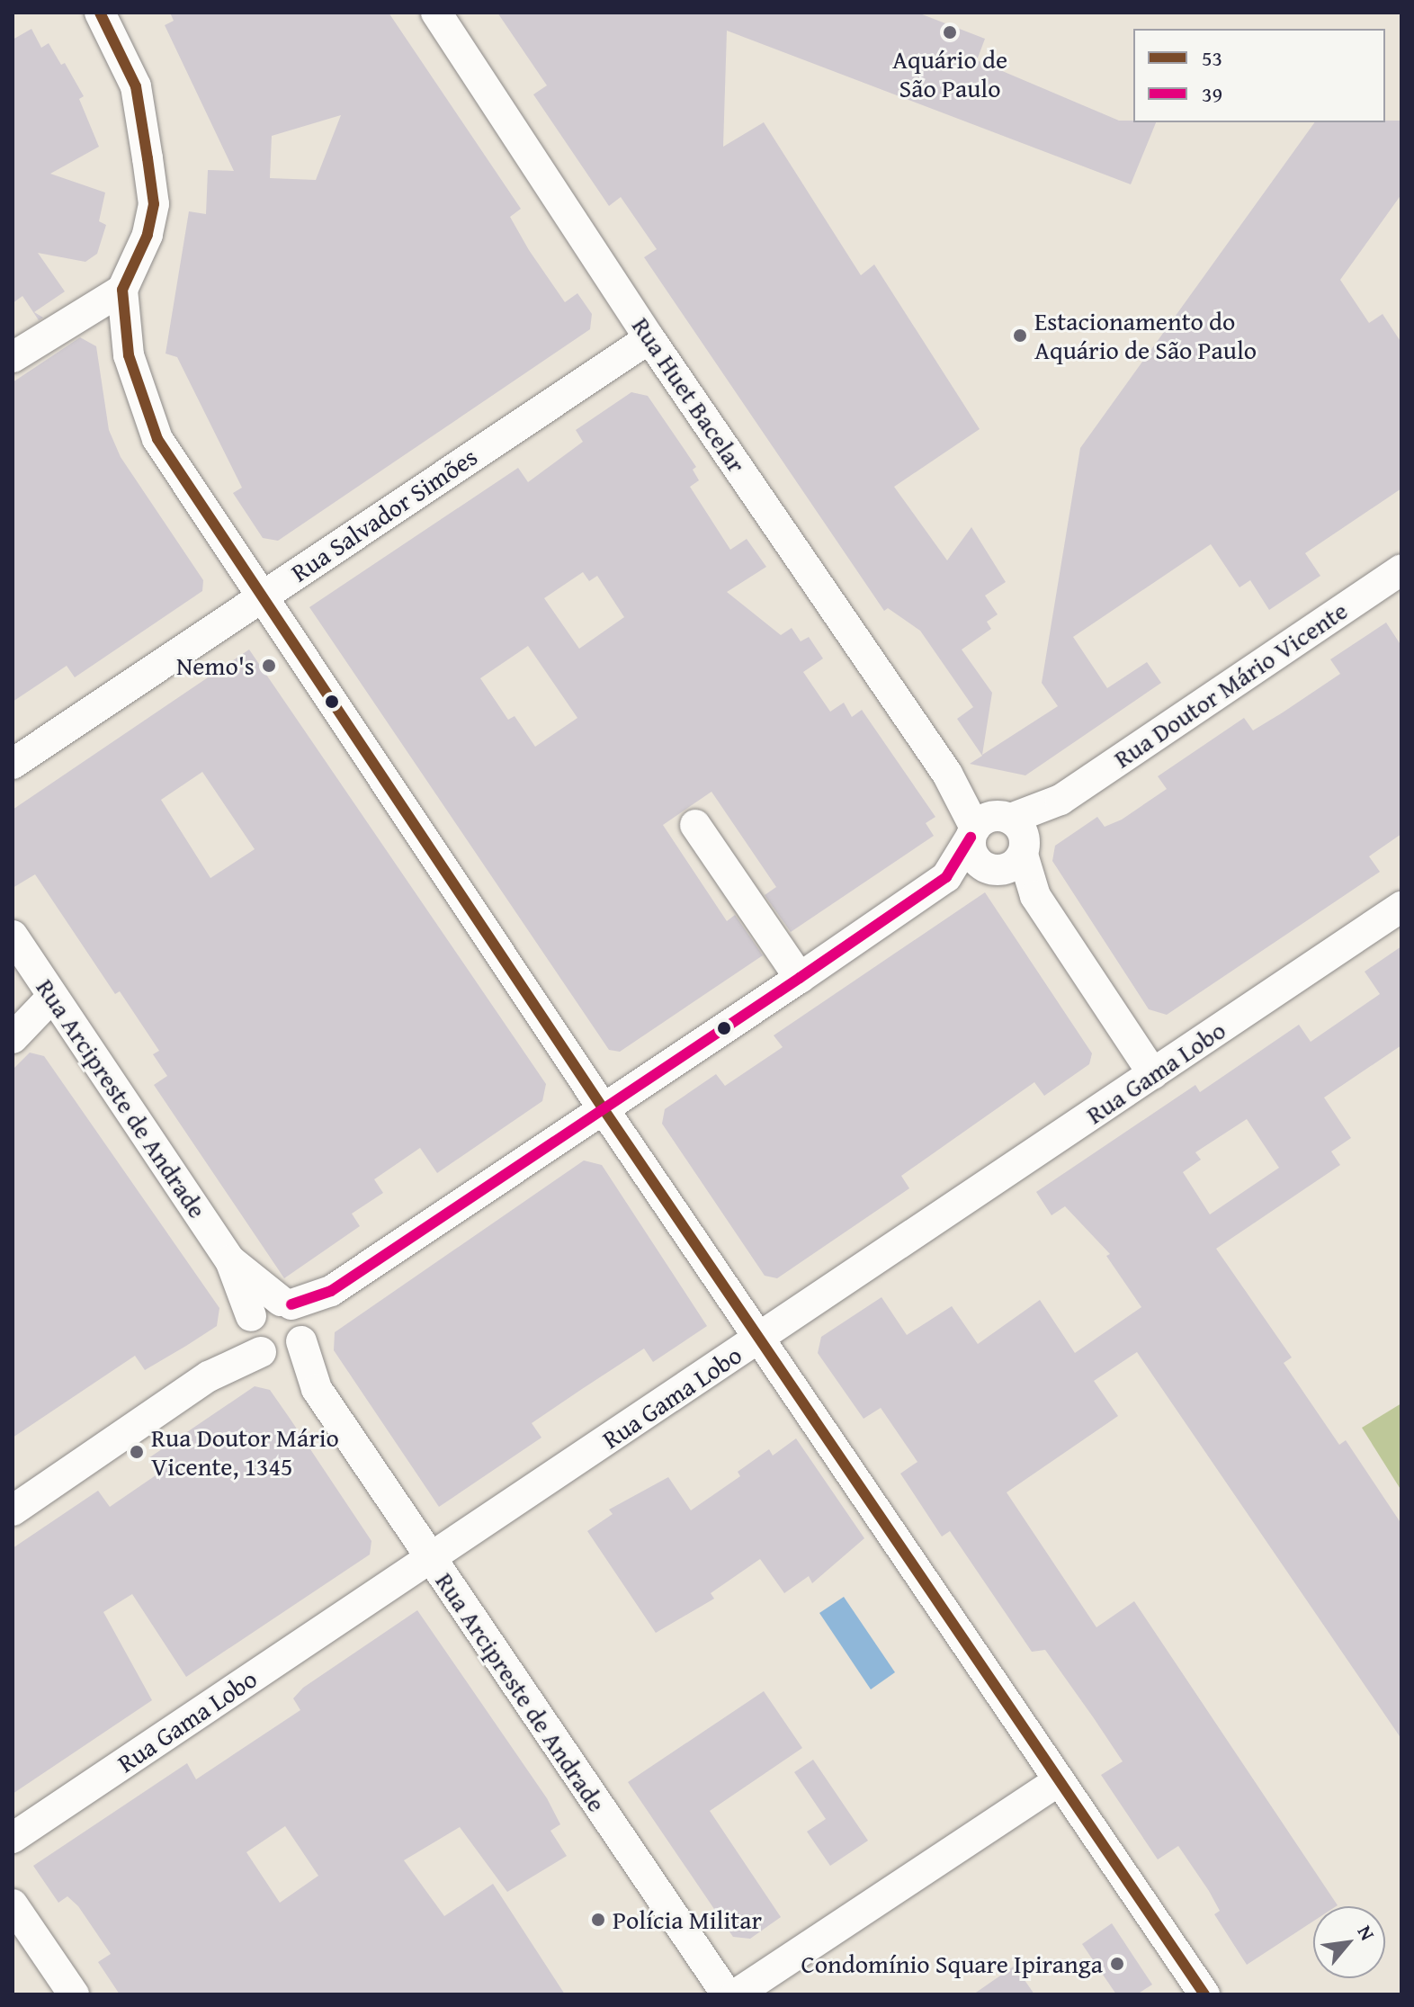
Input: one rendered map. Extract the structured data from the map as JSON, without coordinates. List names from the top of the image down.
{
  "streets": {
    "street": [
      "Rua Huet Bacelar",
      "Rua Salvador Simões",
      "Rua Doutor Mário Vicente",
      "Rua Gama Lobo",
      "Rua Arcipreste de Andrade"
    ]
  },
  "crossings": [
    ["Rua Huet Bacelar", "Rua Salvador Simões"],
    ["Rua Huet Bacelar", "Rua Doutor Mário Vicente"],
    ["Rua Huet Bacelar", "Rua Gama Lobo"],
    ["Rua Doutor Mário Vicente", "Rua Arcipreste de Andrade"],
    ["Rua Gama Lobo", "Rua Arcipreste de Andrade"]
  ],
  "places": [
    "Aquário de São Paulo",
    "Estacionamento do Aquário de São Paulo",
    "Nemo's",
    "Rua Doutor Mário Vicente, 1345",
    "Polícia Militar",
    "Condomínio Square Ipiranga"
  ],
  "lines": ["transit line 53", "transit line 39"],
  "legend": ["53", "39"],
  "north": "top right"
}
